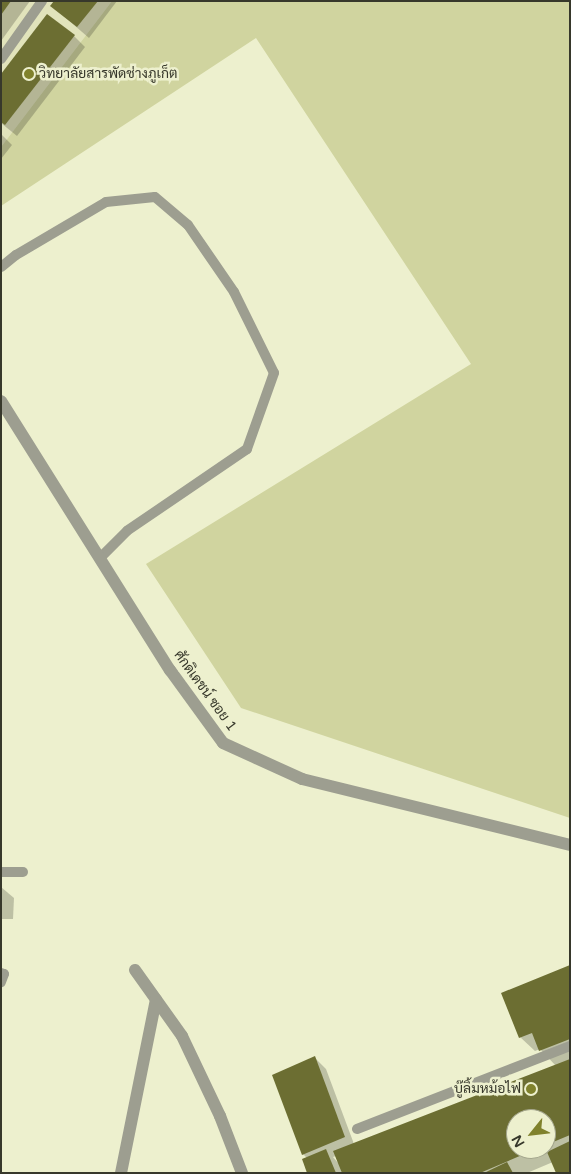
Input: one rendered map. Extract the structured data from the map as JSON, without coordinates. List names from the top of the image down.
{
  "streets": {
    "street": ["ศักดิเดชน์ ซอย 1"]
  },
  "places": ["วิทยาลัยสารพัดช่างภูเก็ต", "บู๊ลิ้มหม้อไฟ"],
  "north": "bottom left"
}
